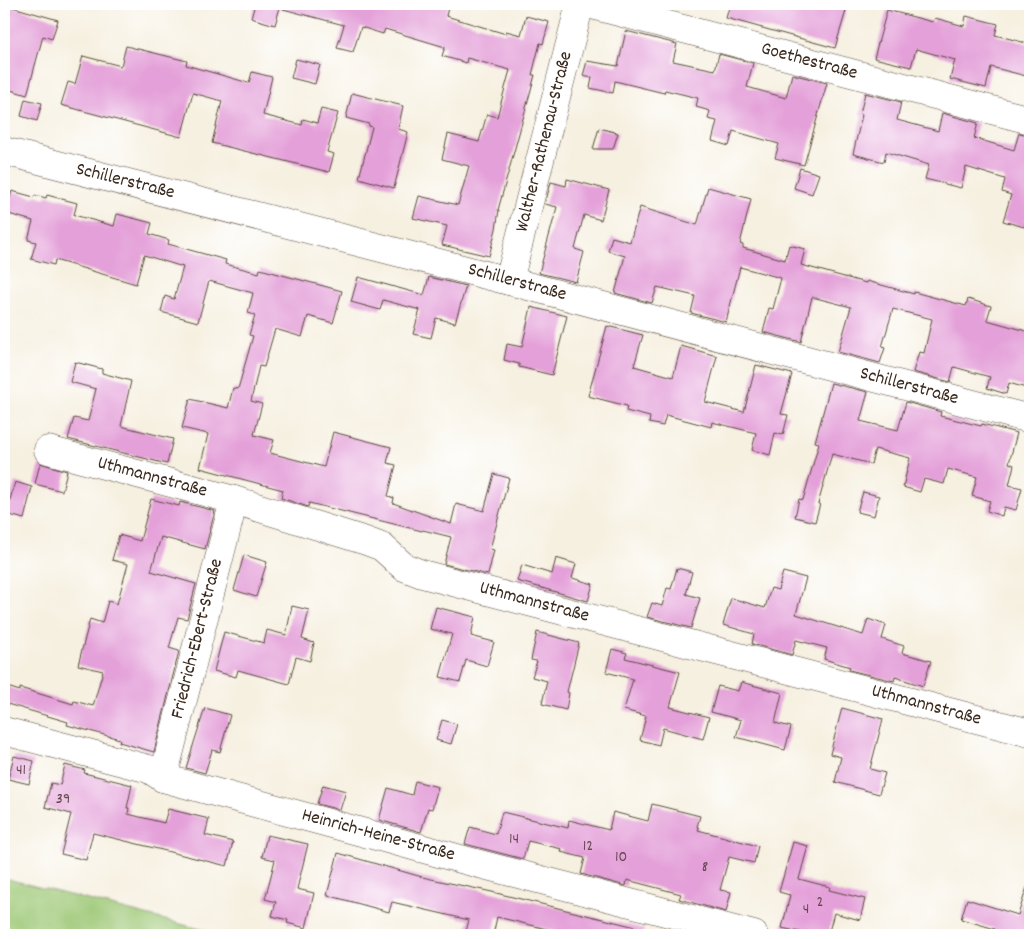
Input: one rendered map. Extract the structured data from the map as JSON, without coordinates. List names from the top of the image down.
{
  "streets": {
    "street": [
      "Goethestraße",
      "Walther-Rathenau-Straße",
      "Schillerstraße",
      "Uthmannstraße",
      "Friedrich-Ebert-Straße",
      "Heinrich-Heine-Straße"
    ]
  },
  "crossings": [
    ["Walther-Rathenau-Straße", "Schillerstraße"],
    ["Uthmannstraße", "Friedrich-Ebert-Straße"],
    ["Friedrich-Ebert-Straße", "Heinrich-Heine-Straße"]
  ],
  "house_numbers": [
    "41",
    "39",
    "14",
    "12",
    "10",
    "8",
    "2",
    "4"
  ]
}
